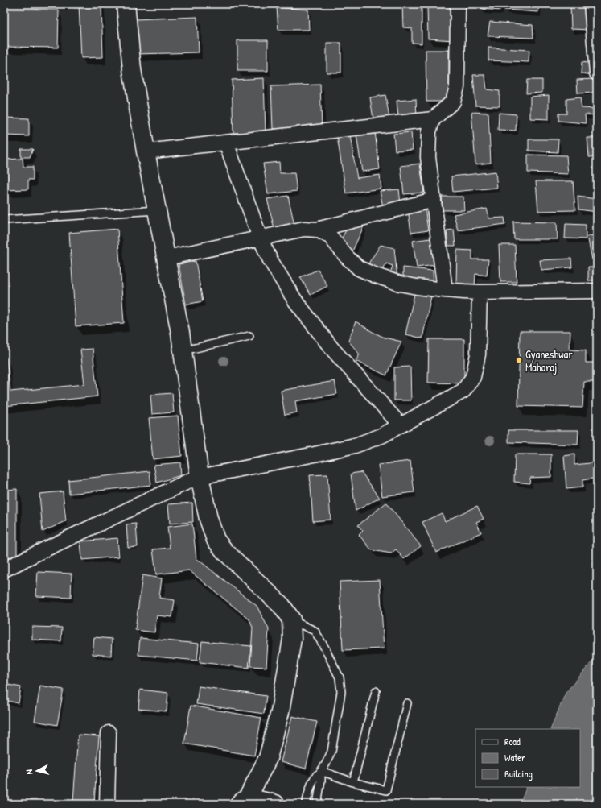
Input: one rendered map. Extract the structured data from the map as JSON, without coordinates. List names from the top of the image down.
{
  "places": ["Gyaneshwar Maharaj"],
  "legend": ["Road", "Water", "Building"],
  "north": "left"
}
